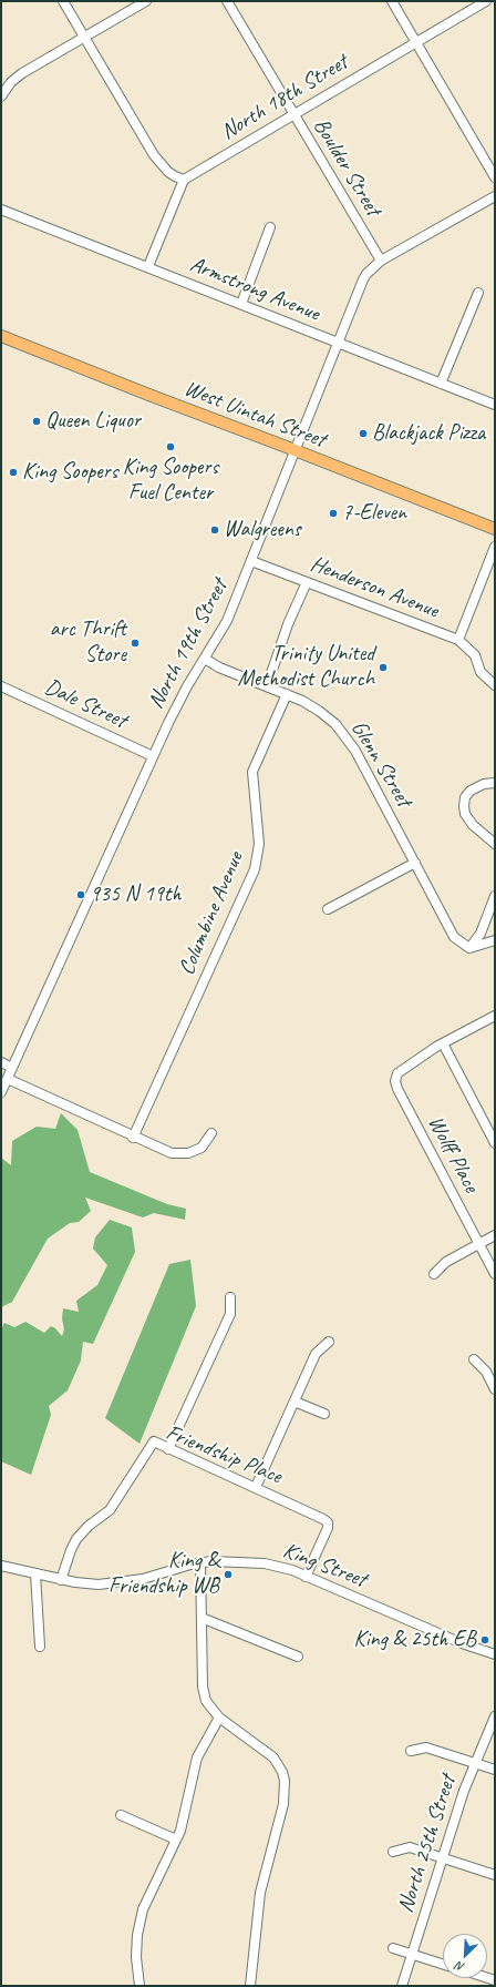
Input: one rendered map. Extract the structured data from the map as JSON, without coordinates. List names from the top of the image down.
{
  "streets": {
    "main road": ["West Uintah Street"],
    "street": [
      "North 18th Street",
      "Boulder Street",
      "Armstrong Avenue",
      "Henderson Avenue",
      "North 19th Street",
      "Dale Street",
      "Glenn Street",
      "Columbine Avenue",
      "Wolff Place",
      "Friendship Place",
      "King Street",
      "North 25th Street"
    ]
  },
  "crossings": [
    ["North 18th Street", "Boulder Street"],
    ["Boulder Street", "North 19th Street"],
    ["Armstrong Avenue", "North 19th Street"],
    ["West Uintah Street", "North 19th Street"],
    ["Henderson Avenue", "North 19th Street"],
    ["North 19th Street", "Dale Street"],
    ["North 19th Street", "Glenn Street"],
    ["Glenn Street", "Columbine Avenue"],
    ["Friendship Place", "King Street"]
  ],
  "places": [
    "Queen Liquor",
    "Blackjack Pizza",
    "King Soopers Fuel Center",
    "King Soopers",
    "7-Eleven",
    "Walgreens",
    "arc Thrift Store",
    "Trinity United Methodist Church",
    "935 N 19th",
    "King & Friendship WB",
    "King & 25th EB"
  ],
  "north": "bottom left"
}
